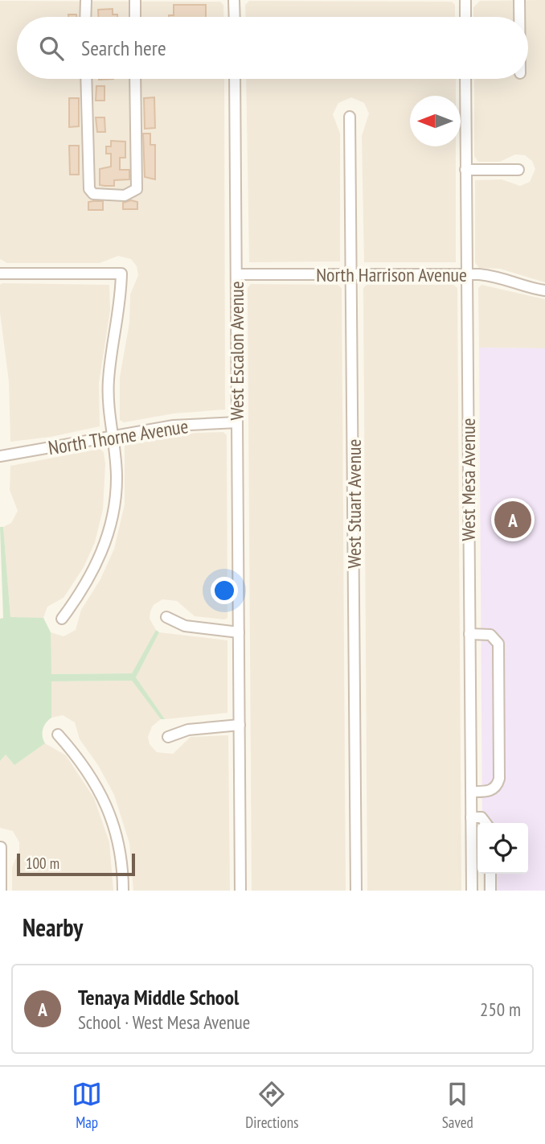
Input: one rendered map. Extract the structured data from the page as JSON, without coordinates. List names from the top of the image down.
{
  "streets": {
    "street": [
      "North Harrison Avenue",
      "West Escalon Avenue",
      "North Thorne Avenue",
      "West Mesa Avenue",
      "West Stuart Avenue"
    ]
  },
  "crossings": [
    ["North Harrison Avenue", "West Escalon Avenue"],
    ["North Harrison Avenue", "West Mesa Avenue"],
    ["North Harrison Avenue", "West Stuart Avenue"],
    ["West Escalon Avenue", "North Thorne Avenue"]
  ],
  "scale_bar": "100 m",
  "north": "left",
  "page": {
    "search": "Search here",
    "pins": "A",
    "scale": "100 m",
    "heading": "Nearby",
    "list": [
      {
        "mark": "A",
        "name": "Tenaya Middle School",
        "note": "School · West Mesa Avenue",
        "value": "250 m"
      }
    ],
    "nav": ["Map", "Directions", "Saved"]
  }
}
